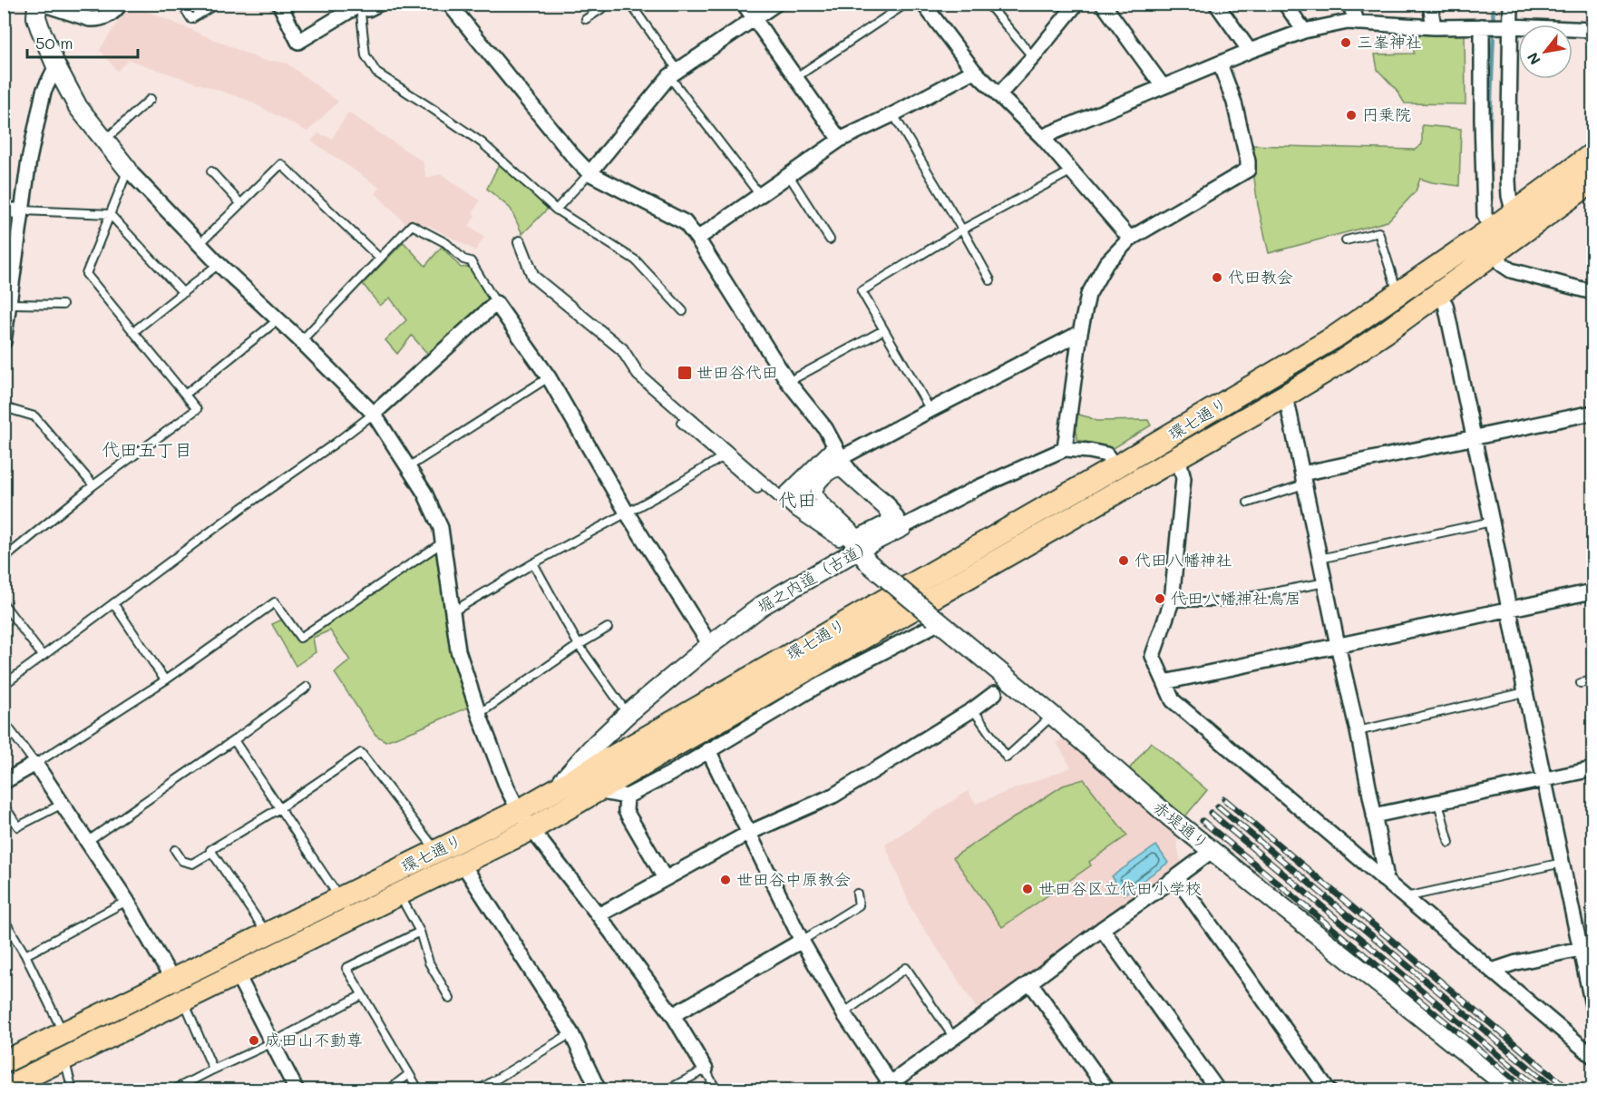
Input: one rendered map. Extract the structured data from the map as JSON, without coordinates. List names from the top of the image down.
{
  "streets": {
    "main road": ["環七通り"],
    "street": ["堀之内道（古道）", "赤堤通り"]
  },
  "crossings": [
    ["環七通り", "堀之内道（古道）"],
    ["堀之内道（古道）", "赤堤通り"]
  ],
  "districts": ["代田五丁目", "代田"],
  "places": {
    "other": [
      "三峯神社",
      "円乗院",
      "代田教会",
      "代田八幡神社",
      "代田八幡神社鳥居",
      "世田谷中原教会",
      "世田谷区立代田小学校",
      "成田山不動尊"
    ],
    "transit": ["世田谷代田"]
  },
  "scale_bar": "50 m",
  "north": "bottom left"
}
